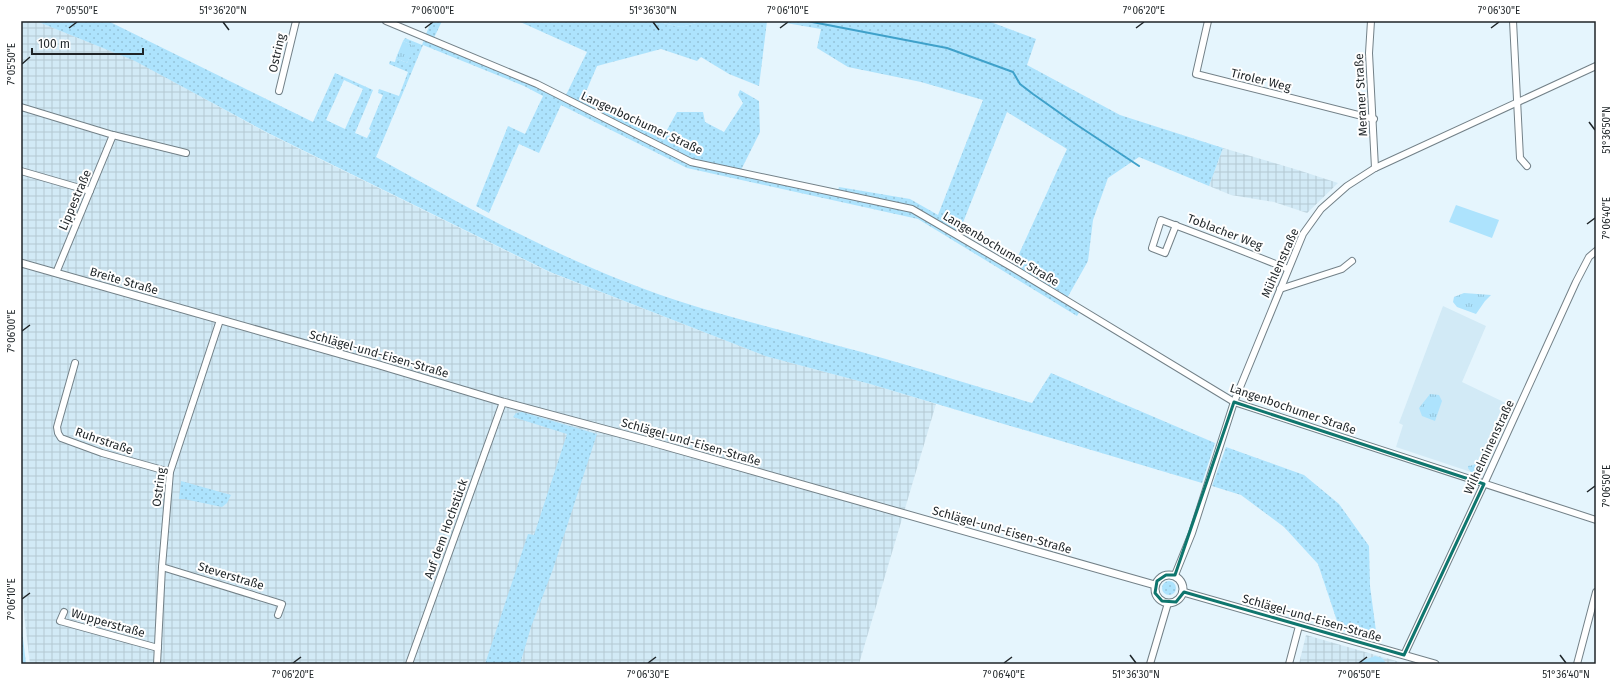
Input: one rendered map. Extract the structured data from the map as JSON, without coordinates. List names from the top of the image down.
{
  "streets": {
    "street": [
      "Ostring",
      "Tiroler Weg",
      "Meraner Straße",
      "Langenbochumer Straße",
      "Lippestraße",
      "Toblacher Weg",
      "Mühlenstraße",
      "Breite Straße",
      "Schlägel-und-Eisen-Straße",
      "Ruhrstraße",
      "Wilhelminenstraße",
      "Auf dem Hochstück",
      "Steverstraße",
      "Wupperstraße"
    ]
  },
  "crossings": [
    ["Ostring", "Breite Straße"],
    ["Ostring", "Schlägel-und-Eisen-Straße"],
    ["Ostring", "Ruhrstraße"],
    ["Ostring", "Steverstraße"],
    ["Ostring", "Wupperstraße"],
    ["Tiroler Weg", "Meraner Straße"],
    ["Meraner Straße", "Mühlenstraße"],
    ["Langenbochumer Straße", "Mühlenstraße"],
    ["Langenbochumer Straße", "Wilhelminenstraße"],
    ["Lippestraße", "Breite Straße"],
    ["Toblacher Weg", "Mühlenstraße"],
    ["Mühlenstraße", "Schlägel-und-Eisen-Straße"],
    ["Breite Straße", "Schlägel-und-Eisen-Straße"],
    ["Schlägel-und-Eisen-Straße", "Wilhelminenstraße"],
    ["Schlägel-und-Eisen-Straße", "Auf dem Hochstück"]
  ],
  "scale_bar": "100 m",
  "coordinates": [
    "7°05'50\"E",
    "51°36'20\"N",
    "7°06'00\"E",
    "51°36'30\"N",
    "7°06'10\"E",
    "7°06'20\"E",
    "7°06'30\"E",
    "51°36'50\"N",
    "7°06'40\"E",
    "7°06'50\"E",
    "51°36'40\"N"
  ]
}
